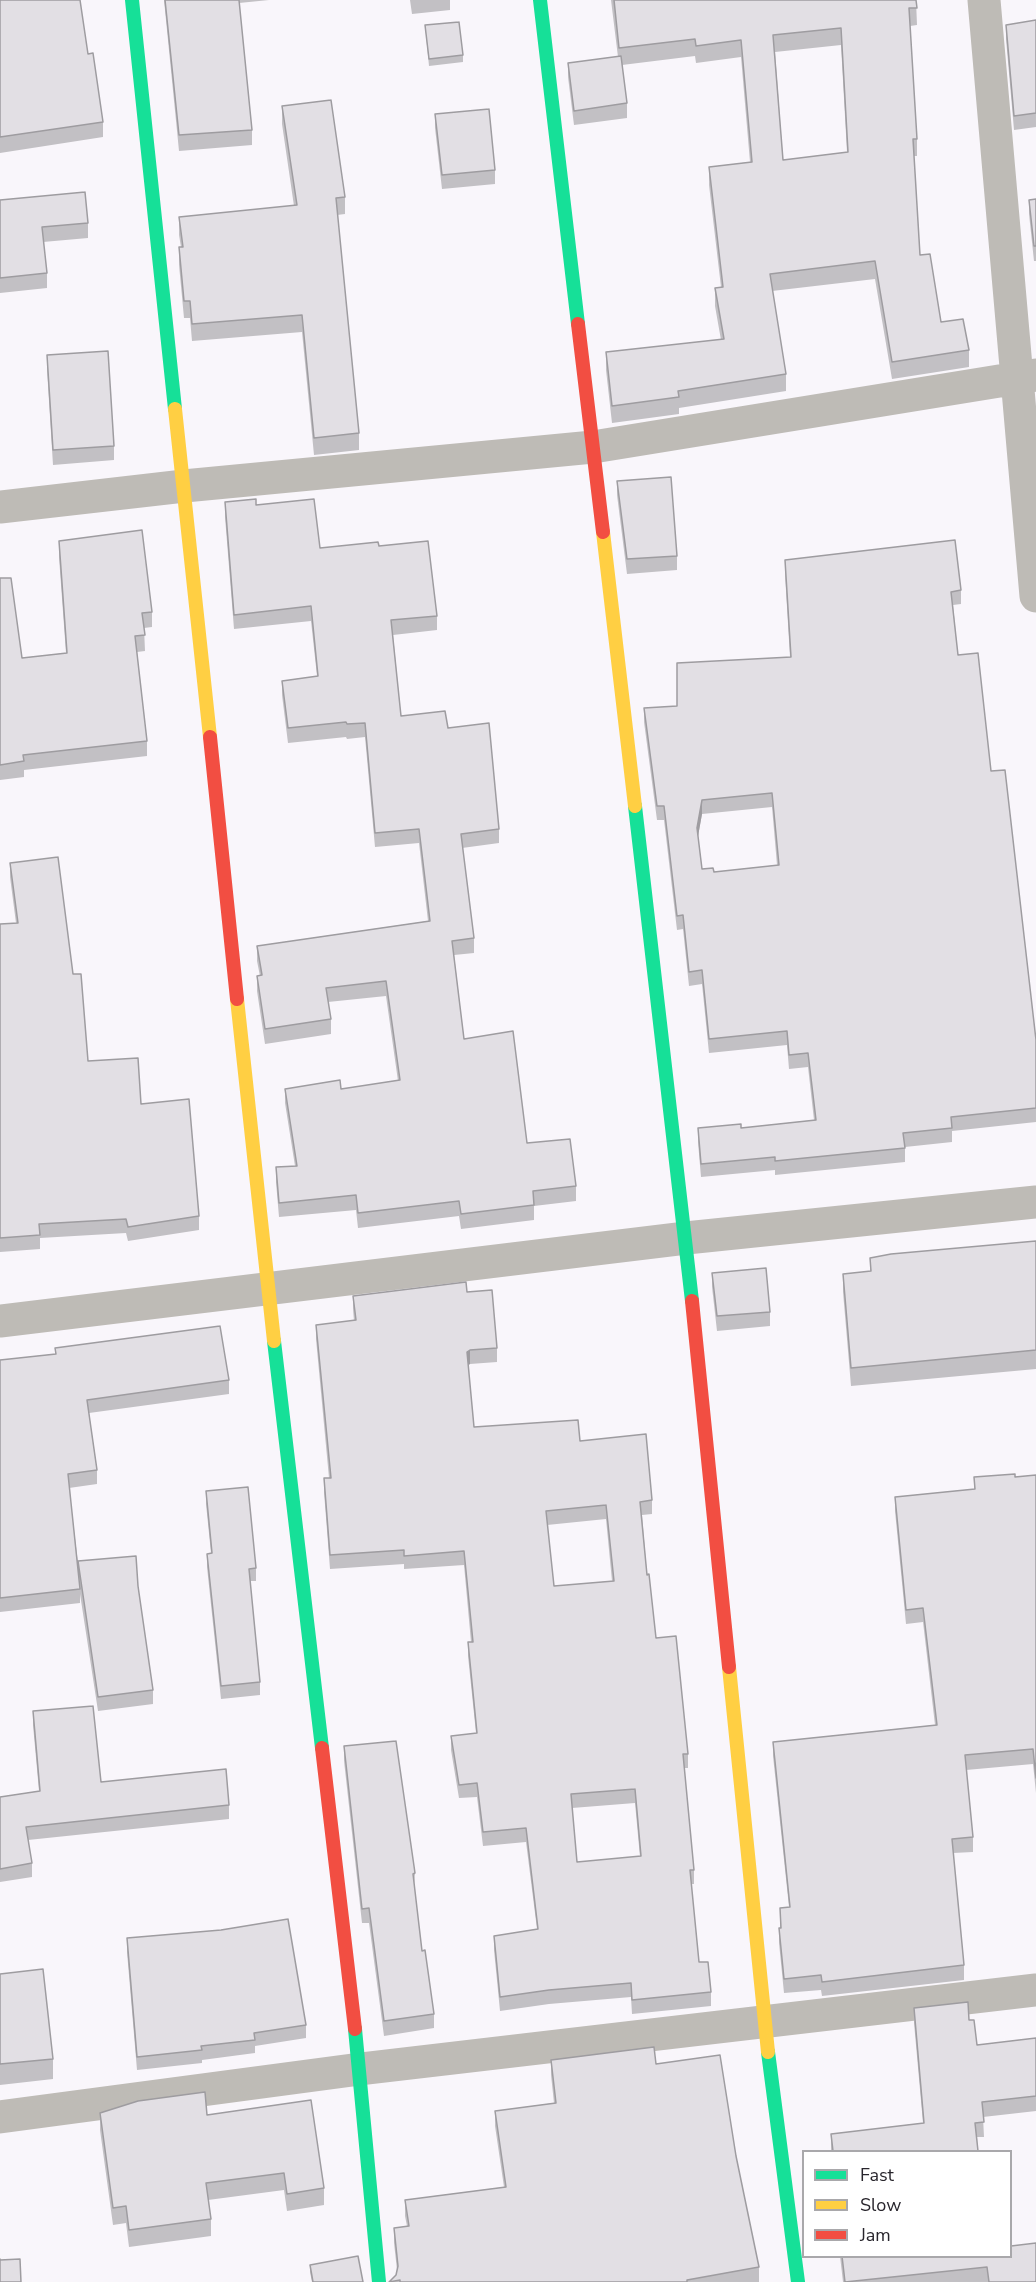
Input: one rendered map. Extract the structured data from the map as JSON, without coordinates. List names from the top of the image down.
{
  "legend": ["Fast", "Slow", "Jam"]
}
